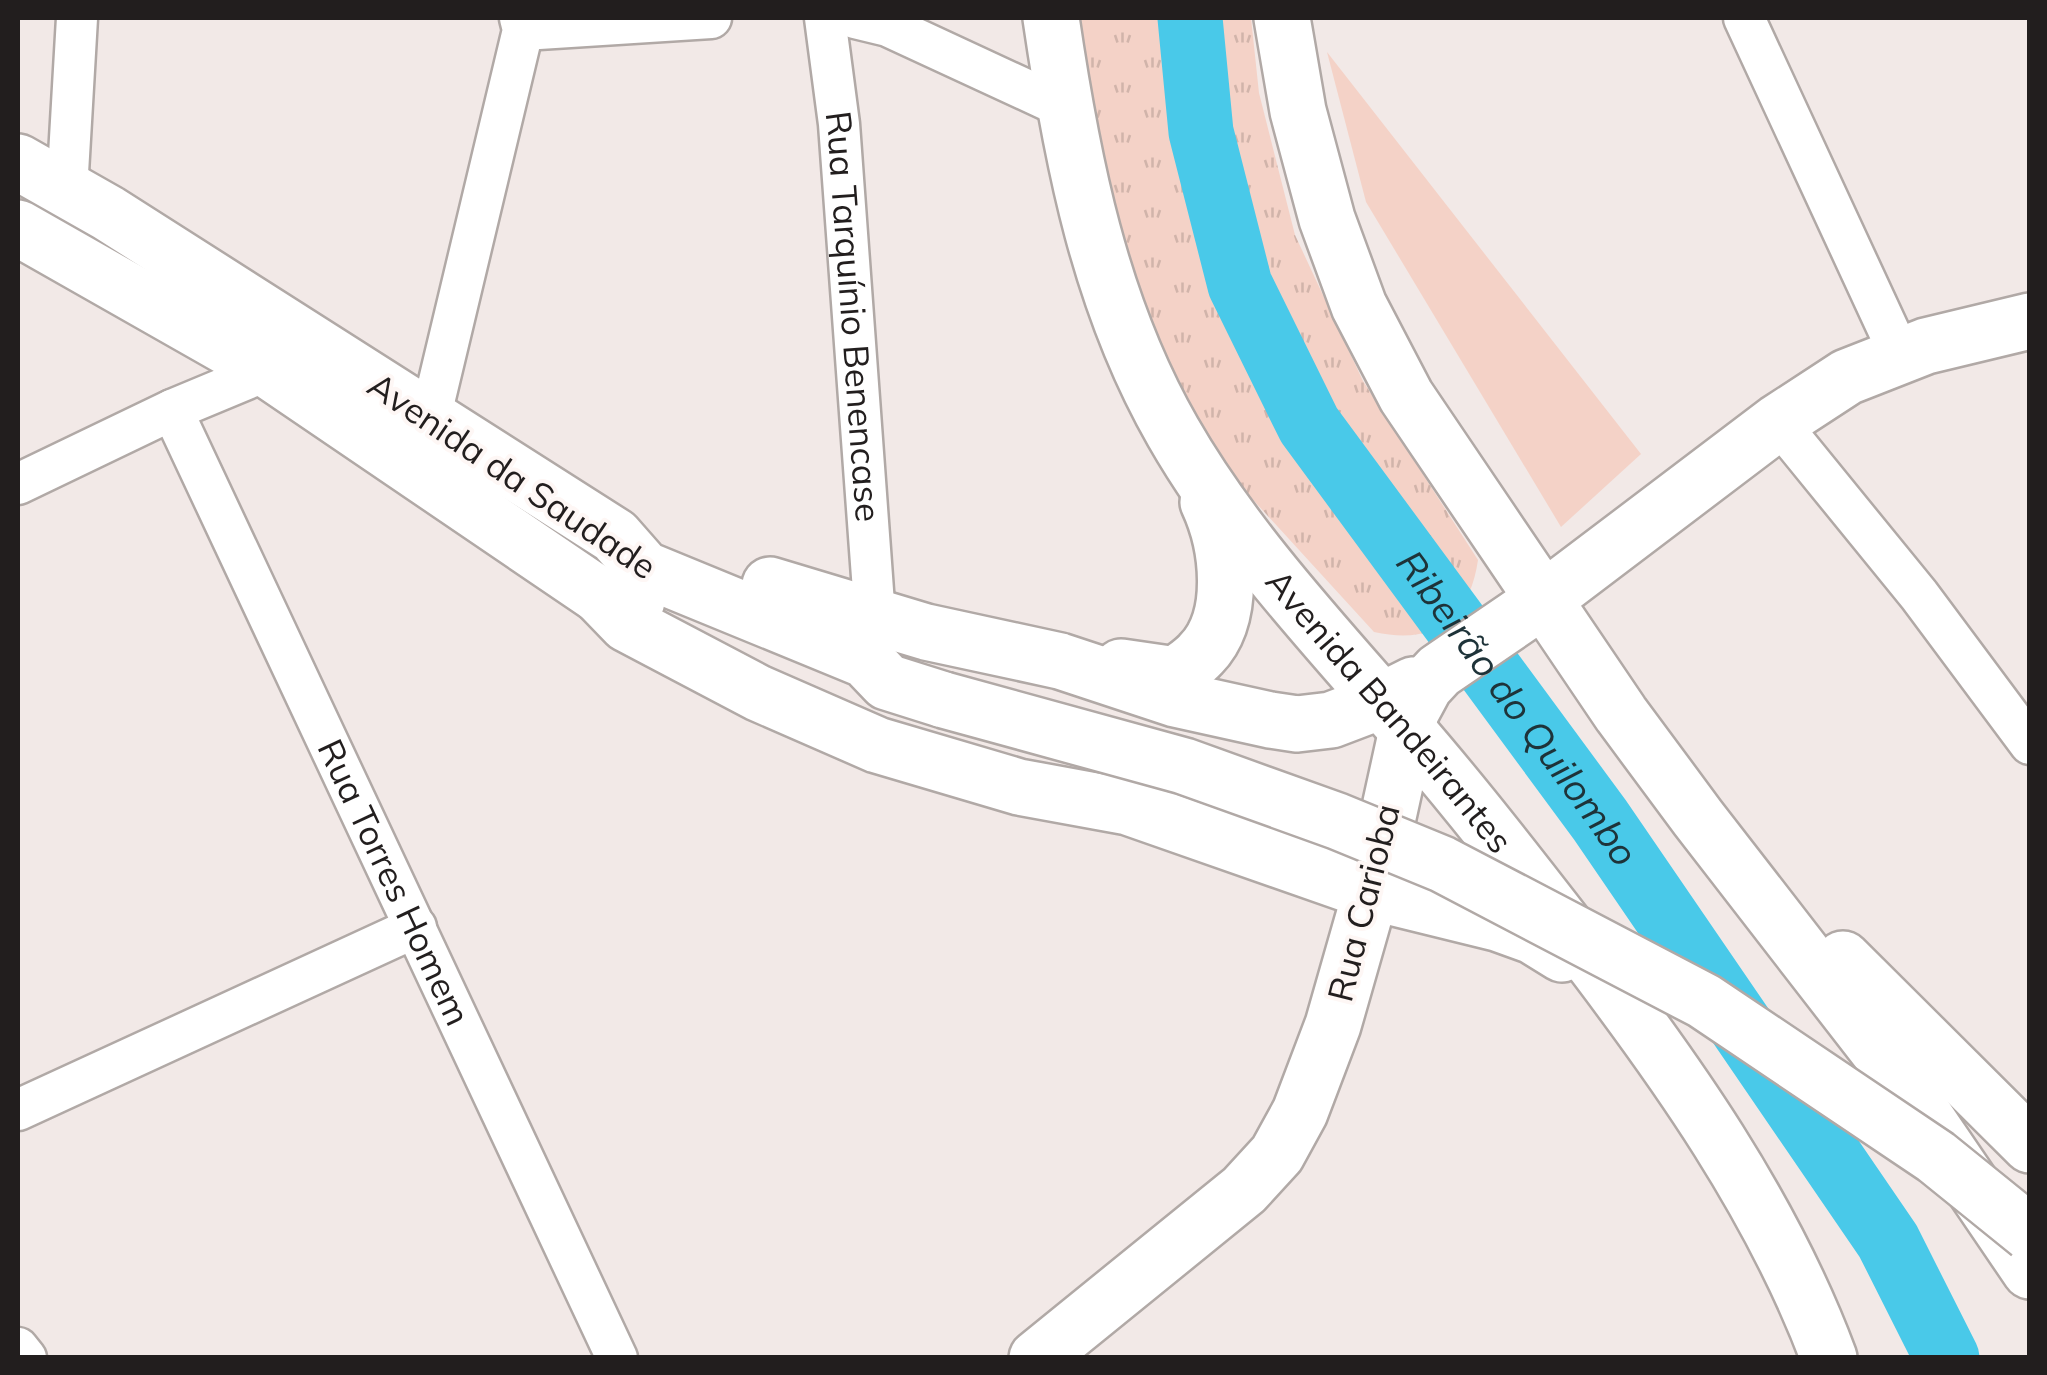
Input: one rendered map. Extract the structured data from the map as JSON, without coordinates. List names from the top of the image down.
{
  "streets": {
    "main road": ["Avenida da Saudade", "Avenida Bandeirantes", "Rua Carioba"],
    "street": ["Rua Tarquínio Benencase", "Rua Torres Homem"]
  },
  "crossings": [
    ["Avenida Bandeirantes", "Rua Carioba"]
  ],
  "water": ["Ribeirão do Quilombo"]
}
